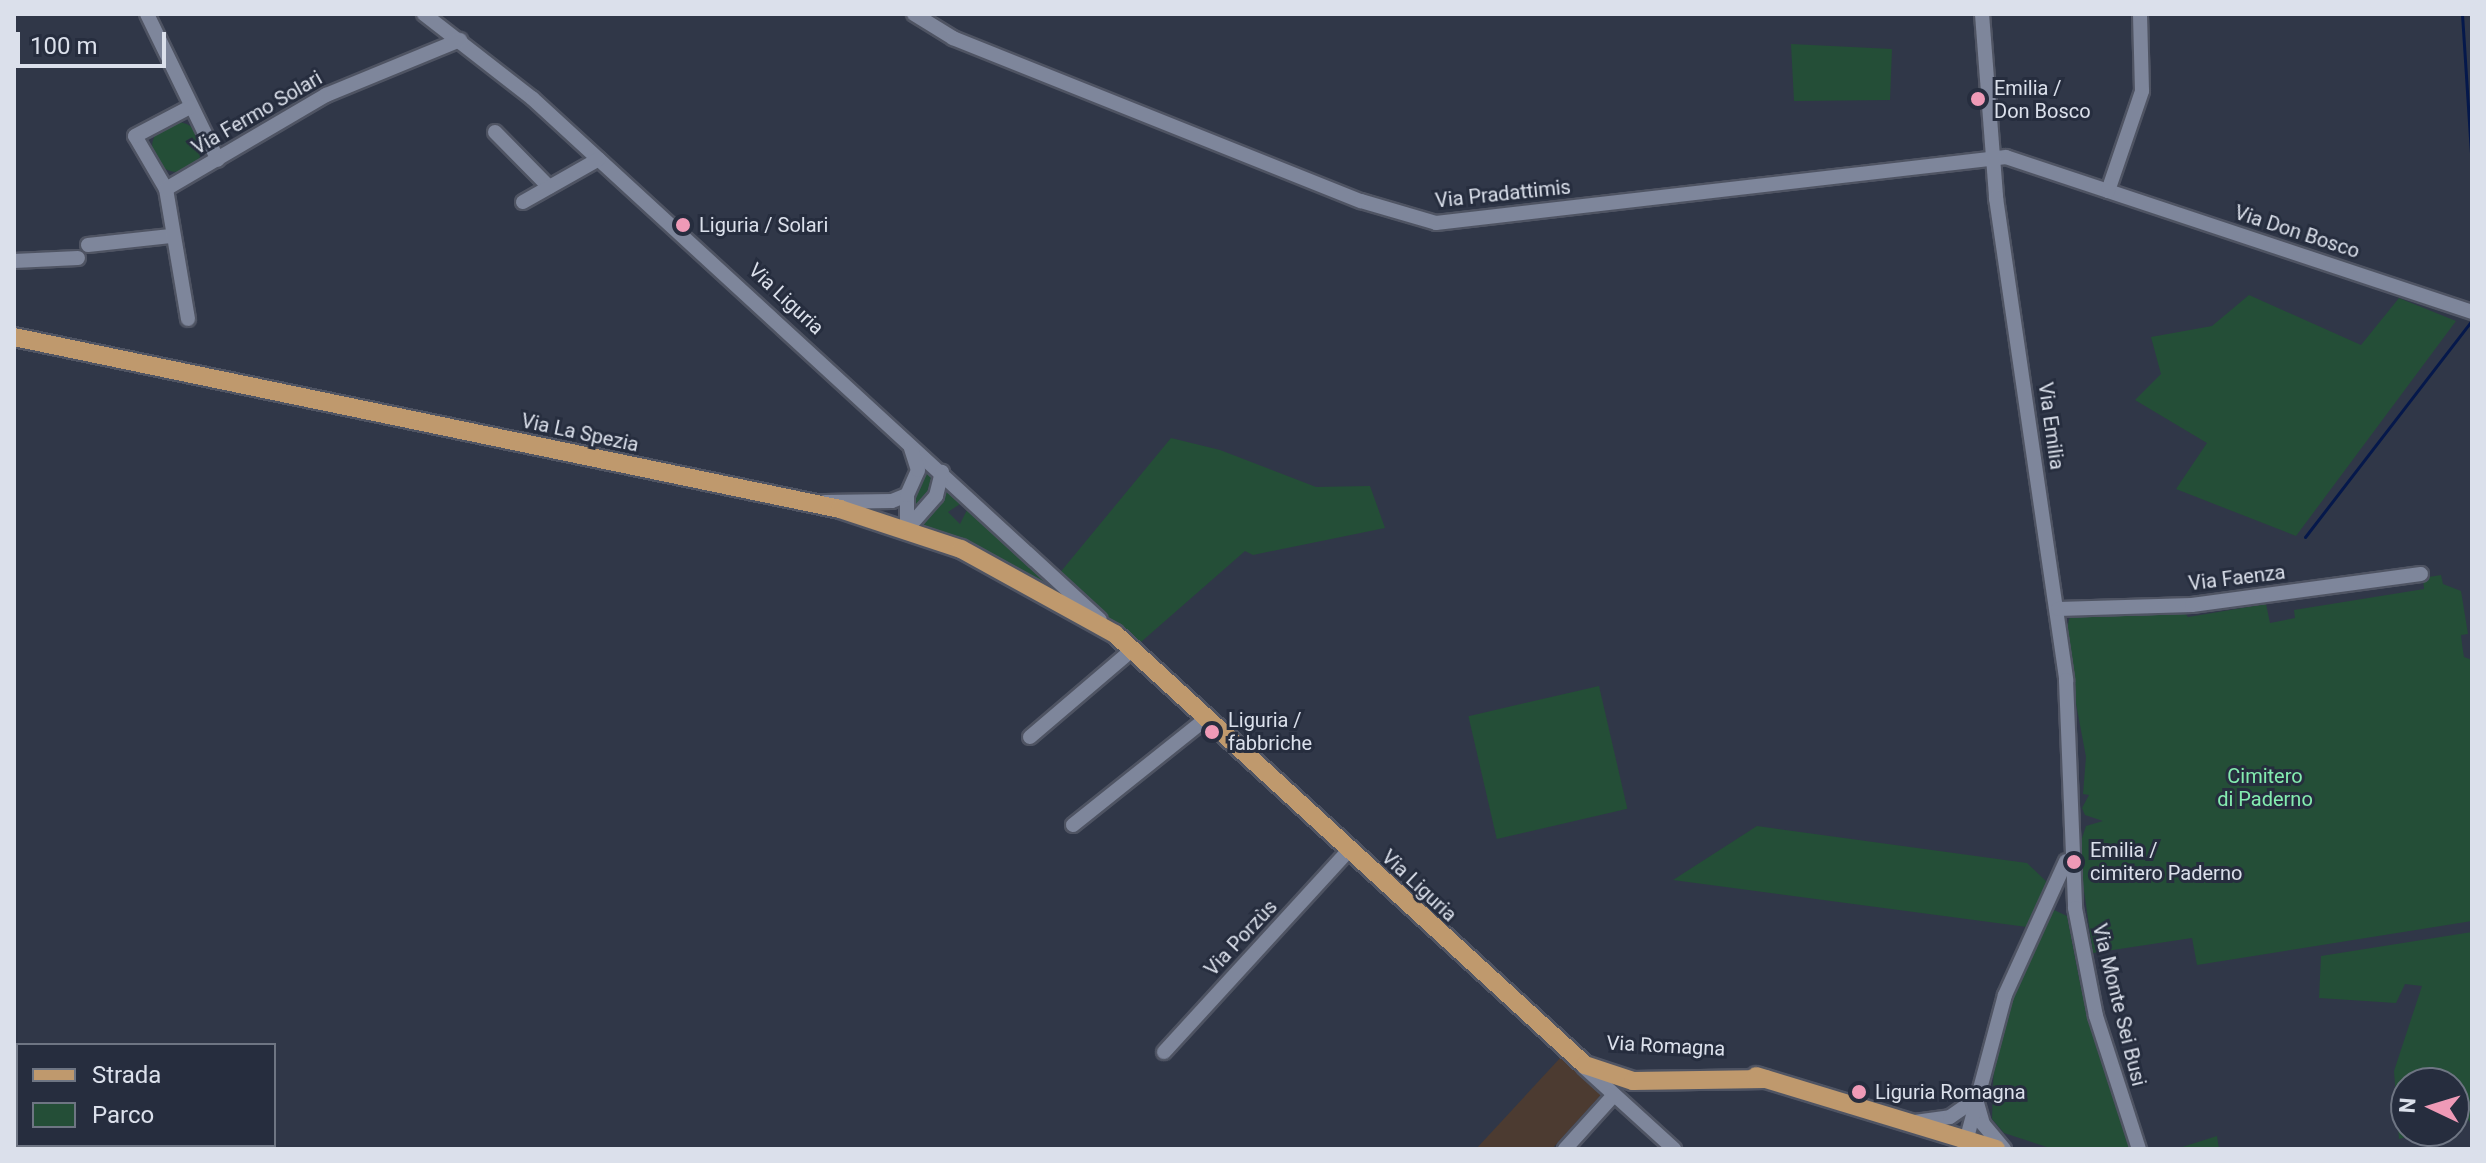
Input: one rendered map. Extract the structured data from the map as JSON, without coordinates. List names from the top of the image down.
{
  "streets": {
    "main road": ["Via Liguria", "Via La Spezia", "Via Romagna"],
    "street": [
      "Via Fermo Solari",
      "Via Pradattimis",
      "Via Don Bosco",
      "Via Emilia",
      "Via Faenza",
      "Via Porzùs",
      "Via Monte Sei Busi"
    ]
  },
  "crossings": [
    ["Via Fermo Solari", "Via Liguria"],
    ["Via Pradattimis", "Via Don Bosco"],
    ["Via Pradattimis", "Via Emilia"],
    ["Via Don Bosco", "Via Emilia"],
    ["Via Liguria", "Via La Spezia"],
    ["Via Liguria", "Via Porzùs"],
    ["Via Liguria", "Via Romagna"],
    ["Via Emilia", "Via Faenza"],
    ["Via Emilia", "Via Monte Sei Busi"],
    ["Via Emilia", "Via Romagna"]
  ],
  "parks": ["Cimitero di Paderno"],
  "places": [
    "Emilia / Don Bosco",
    "Liguria / Solari",
    "Liguria / fabbriche",
    "Emilia / cimitero Paderno",
    "Liguria Romagna"
  ],
  "legend": ["Strada", "Parco"],
  "scale_bar": "100 m",
  "north": "left"
}
